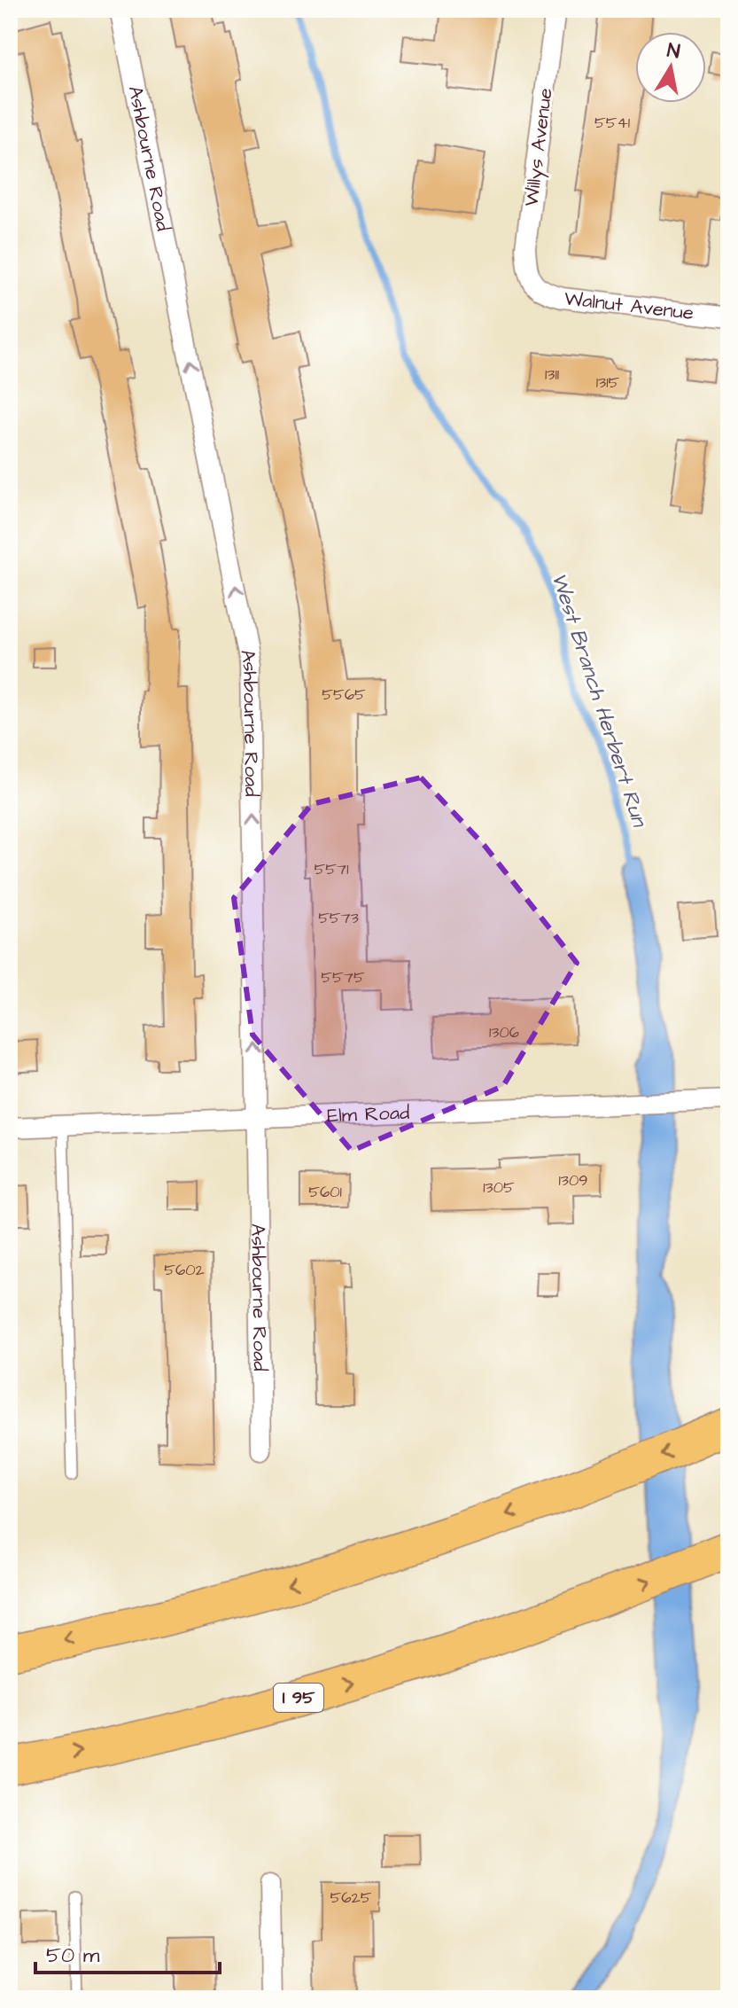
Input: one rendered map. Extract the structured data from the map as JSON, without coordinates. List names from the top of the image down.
{
  "streets": {
    "highway": ["I 95"],
    "street": [
      "Willys Avenue",
      "Ashbourne Road",
      "Walnut Avenue",
      "Elm Road"
    ]
  },
  "crossings": [
    ["Willys Avenue", "Walnut Avenue"],
    ["Ashbourne Road", "Elm Road"]
  ],
  "one_way": ["Ashbourne Road"],
  "water": ["West Branch Herbert Run"],
  "house_numbers": [
    "5541",
    "1311",
    "1315",
    "5565",
    "5571",
    "5573",
    "5575",
    "1306",
    "1309",
    "1305",
    "5601",
    "5602",
    "5625"
  ],
  "scale_bar": "50 m",
  "north": "top"
}
